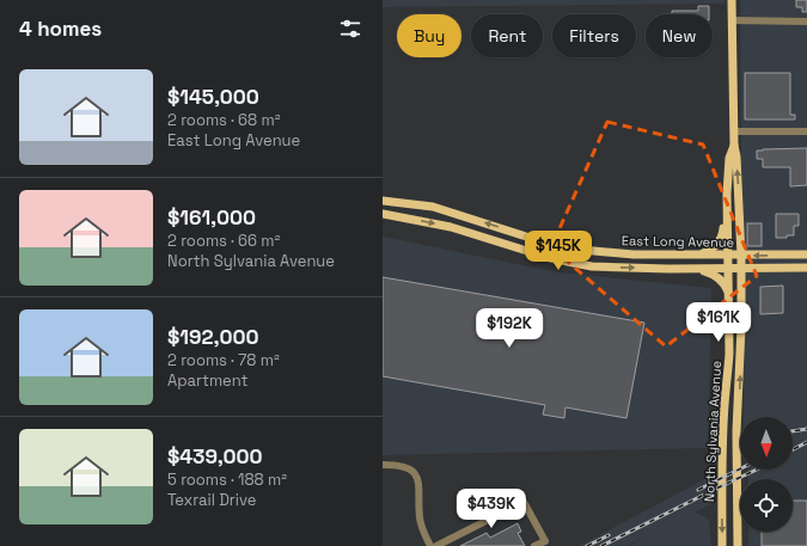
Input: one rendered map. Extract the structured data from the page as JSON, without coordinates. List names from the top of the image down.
{
  "streets": {
    "main road": ["East Long Avenue", "North Sylvania Avenue"]
  },
  "crossings": [
    ["East Long Avenue", "North Sylvania Avenue"]
  ],
  "north": "bottom",
  "page": {
    "heading": "4 homes",
    "chip": [
      "Buy",
      "Rent",
      "Filters",
      "New"
    ],
    "list": [
      {
        "name": "$145,000",
        "note": "2 rooms · 68 m² · East Long Avenue"
      },
      {
        "name": "$161,000",
        "note": "2 rooms · 66 m² · North Sylvania Avenue"
      },
      {
        "name": "$192,000",
        "note": "2 rooms · 78 m² · Apartment"
      },
      {
        "name": "$439,000",
        "note": "5 rooms · 188 m² · Texrail Drive"
      }
    ],
    "price": [
      "$145K",
      "$161K",
      "$192K",
      "$439K"
    ]
  }
}
